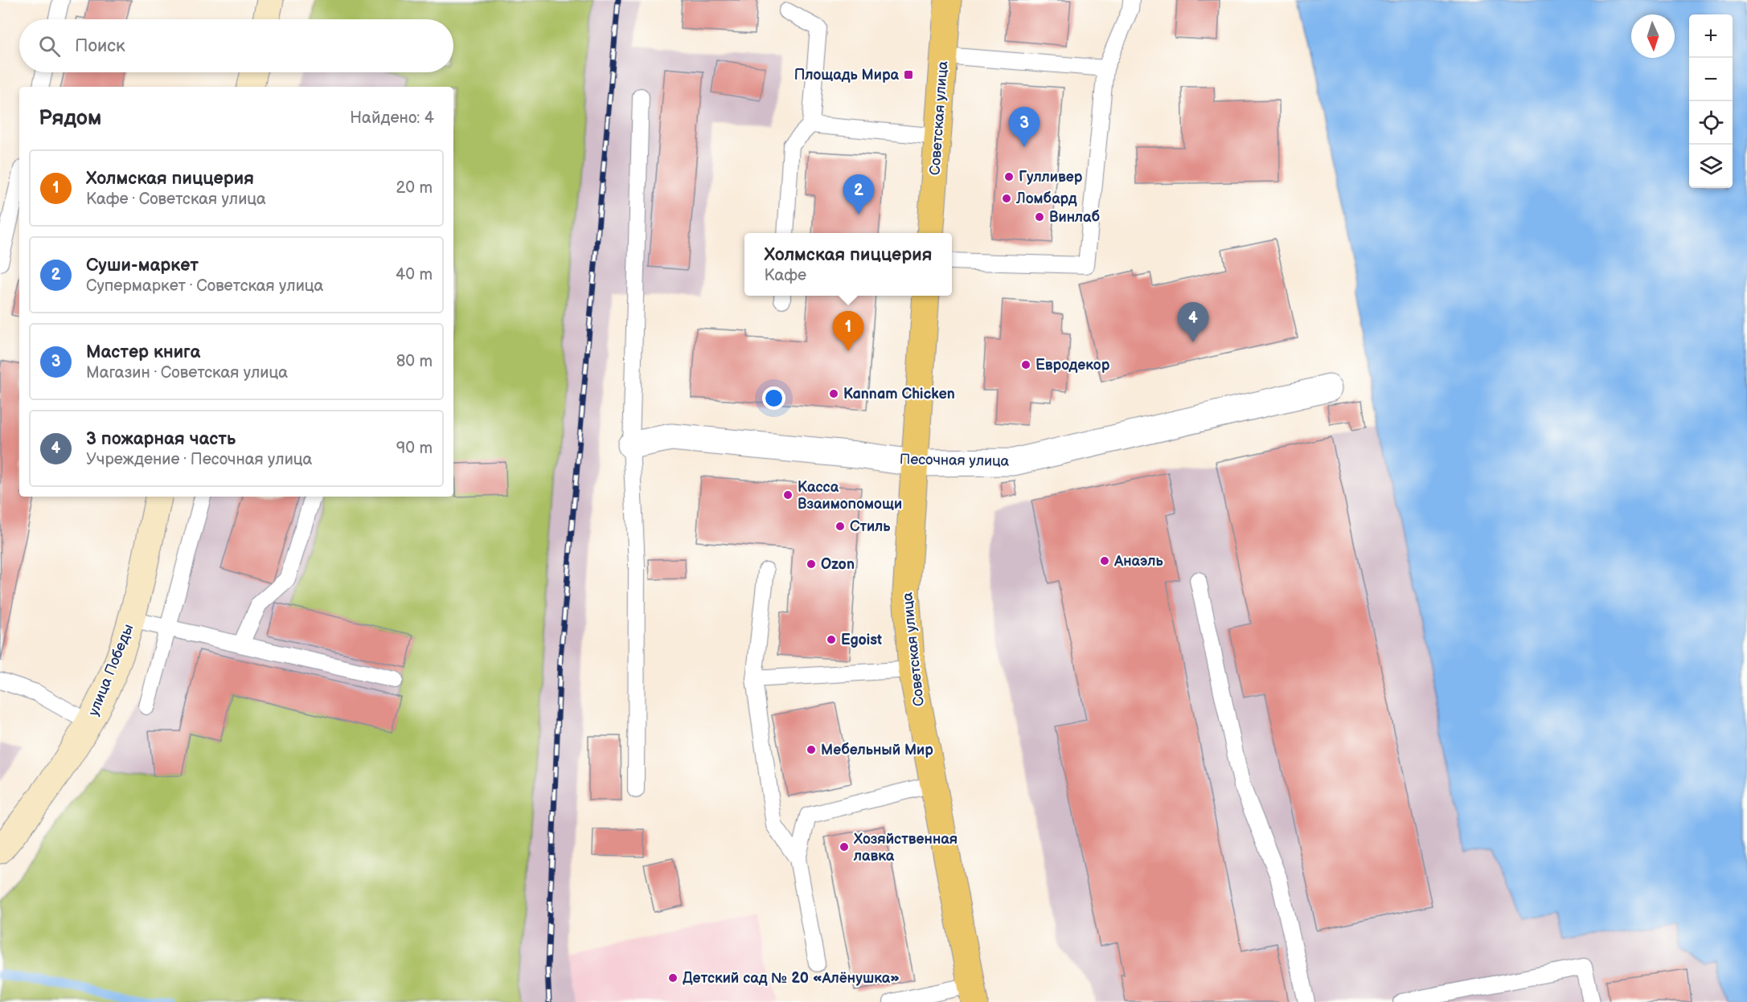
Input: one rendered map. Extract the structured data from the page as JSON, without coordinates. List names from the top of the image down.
{
  "streets": {
    "main road": ["Советская улица", "улица Победы"],
    "street": ["Песочная улица"]
  },
  "crossings": [
    ["Советская улица", "Песочная улица"]
  ],
  "places": {
    "transit": ["Площадь Мира"],
    "other": [
      "Гулливер",
      "Ломбард",
      "Винлаб",
      "Евродекор",
      "Kannam Chicken",
      "Касса Взаимопомощи",
      "Стиль",
      "Анаэль",
      "Ozon",
      "Egoist",
      "Мебельный Мир",
      "Хозяйственная лавка",
      "Детский сад № 20 «Алёнушка»"
    ]
  },
  "north": "bottom",
  "page": {
    "map_buttons": ["+", "−"],
    "search": "Поиск",
    "heading": ["Рядом", "Найдено: 4"],
    "pins": [
      "3",
      "2",
      "4",
      "1"
    ],
    "list": [
      {
        "mark": "1",
        "name": "Холмская пиццерия",
        "note": "Кафе · Советская улица",
        "value": "20 m"
      },
      {
        "mark": "2",
        "name": "Суши-маркет",
        "note": "Супермаркет · Советская улица",
        "value": "40 m"
      },
      {
        "mark": "3",
        "name": "Мастер книга",
        "note": "Магазин · Советская улица",
        "value": "80 m"
      },
      {
        "mark": "4",
        "name": "3 пожарная часть",
        "note": "Учреждение · Песочная улица",
        "value": "90 m"
      }
    ],
    "popup": ["Холмская пиццерия", "Кафе"]
  }
}
